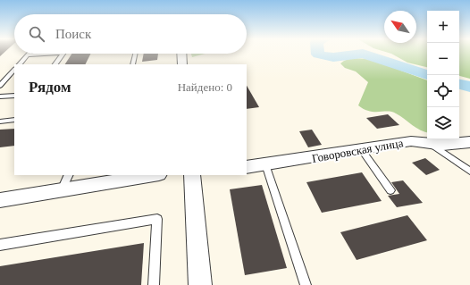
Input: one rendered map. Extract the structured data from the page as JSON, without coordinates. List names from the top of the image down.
{
  "streets": {
    "street": ["Говоровская улица"]
  },
  "north": "top left",
  "page": {
    "map_buttons": ["+", "−"],
    "search": "Поиск",
    "heading": ["Рядом", "Найдено: 0"]
  }
}
